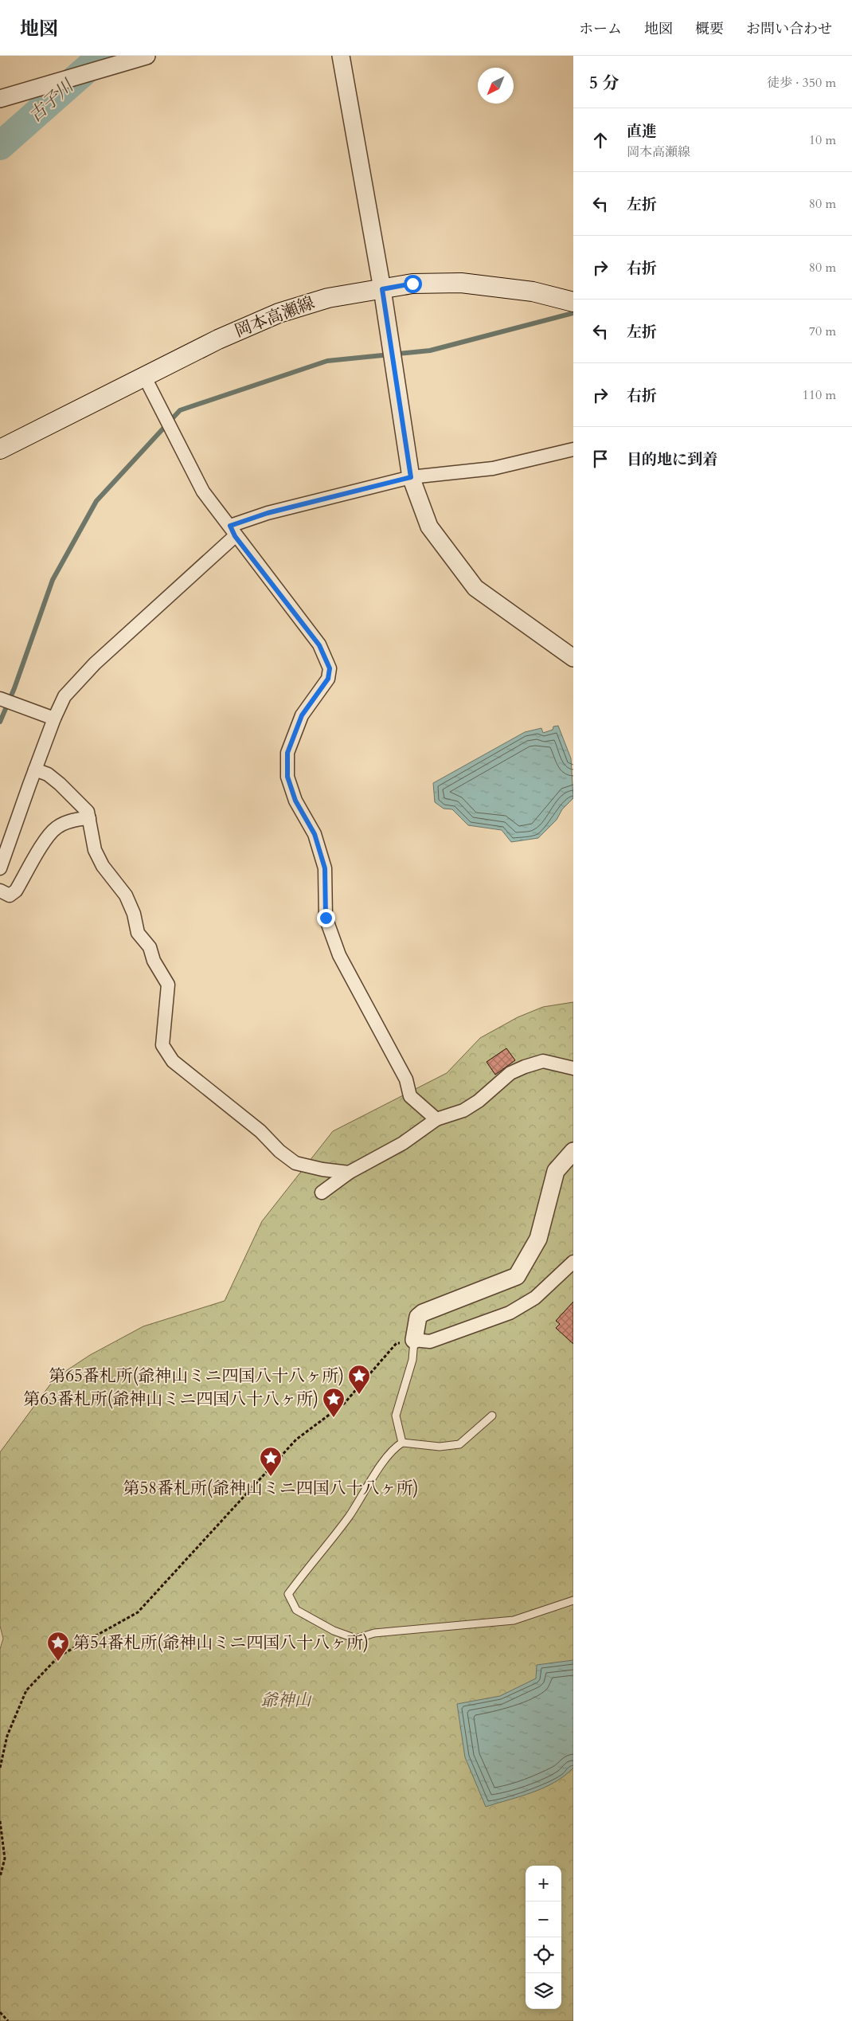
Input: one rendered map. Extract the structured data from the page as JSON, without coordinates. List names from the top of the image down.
{
  "streets": {
    "main road": ["岡本高瀬線"]
  },
  "water": ["古子川"],
  "parks": ["爺神山"],
  "places": {
    "place": [
      "第65番札所(爺神山ミニ四国八十八ヶ所)",
      "第63番札所(爺神山ミニ四国八十八ヶ所)",
      "第58番札所(爺神山ミニ四国八十八ヶ所)",
      "第54番札所(爺神山ミニ四国八十八ヶ所)"
    ]
  },
  "north": "bottom left",
  "page": {
    "header": "地図",
    "nav": [
      "ホーム",
      "地図",
      "概要",
      "お問い合わせ"
    ],
    "heading": ["5 分", "徒歩 · 350 m"],
    "list": [
      ["直進", "岡本高瀬線", "10 m"],
      ["左折", "80 m"],
      ["右折", "80 m"],
      ["左折", "70 m"],
      ["右折", "110 m"],
      "目的地に到着"
    ],
    "map_buttons": ["+", "−"]
  }
}
